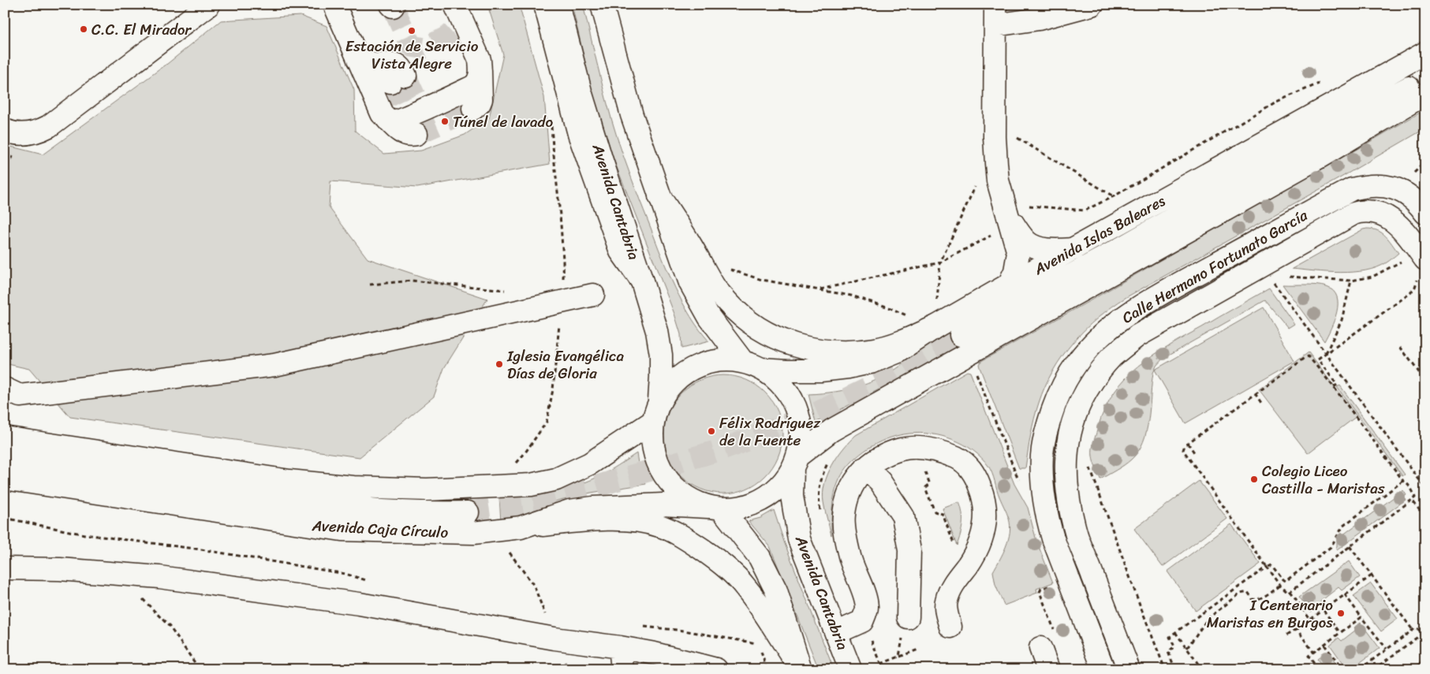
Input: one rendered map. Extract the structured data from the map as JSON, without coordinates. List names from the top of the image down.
{
  "streets": {
    "main road": [
      "Avenida Cantabria",
      "Avenida Islas Baleares",
      "Calle Hermano Fortunato García",
      "Avenida Caja Círculo"
    ]
  },
  "crossings": [
    ["Avenida Cantabria", "Avenida Islas Baleares"],
    ["Avenida Cantabria", "Avenida Caja Círculo"]
  ],
  "places": [
    "C.C. El Mirador",
    "Estación de Servicio Vista Alegre",
    "Túnel de lavado",
    "Iglesia Evangélica Días de Gloria",
    "Félix Rodríguez de la Fuente",
    "Colegio Liceo Castilla - Maristas",
    "I Centenario Maristas en Burgos"
  ]
}
